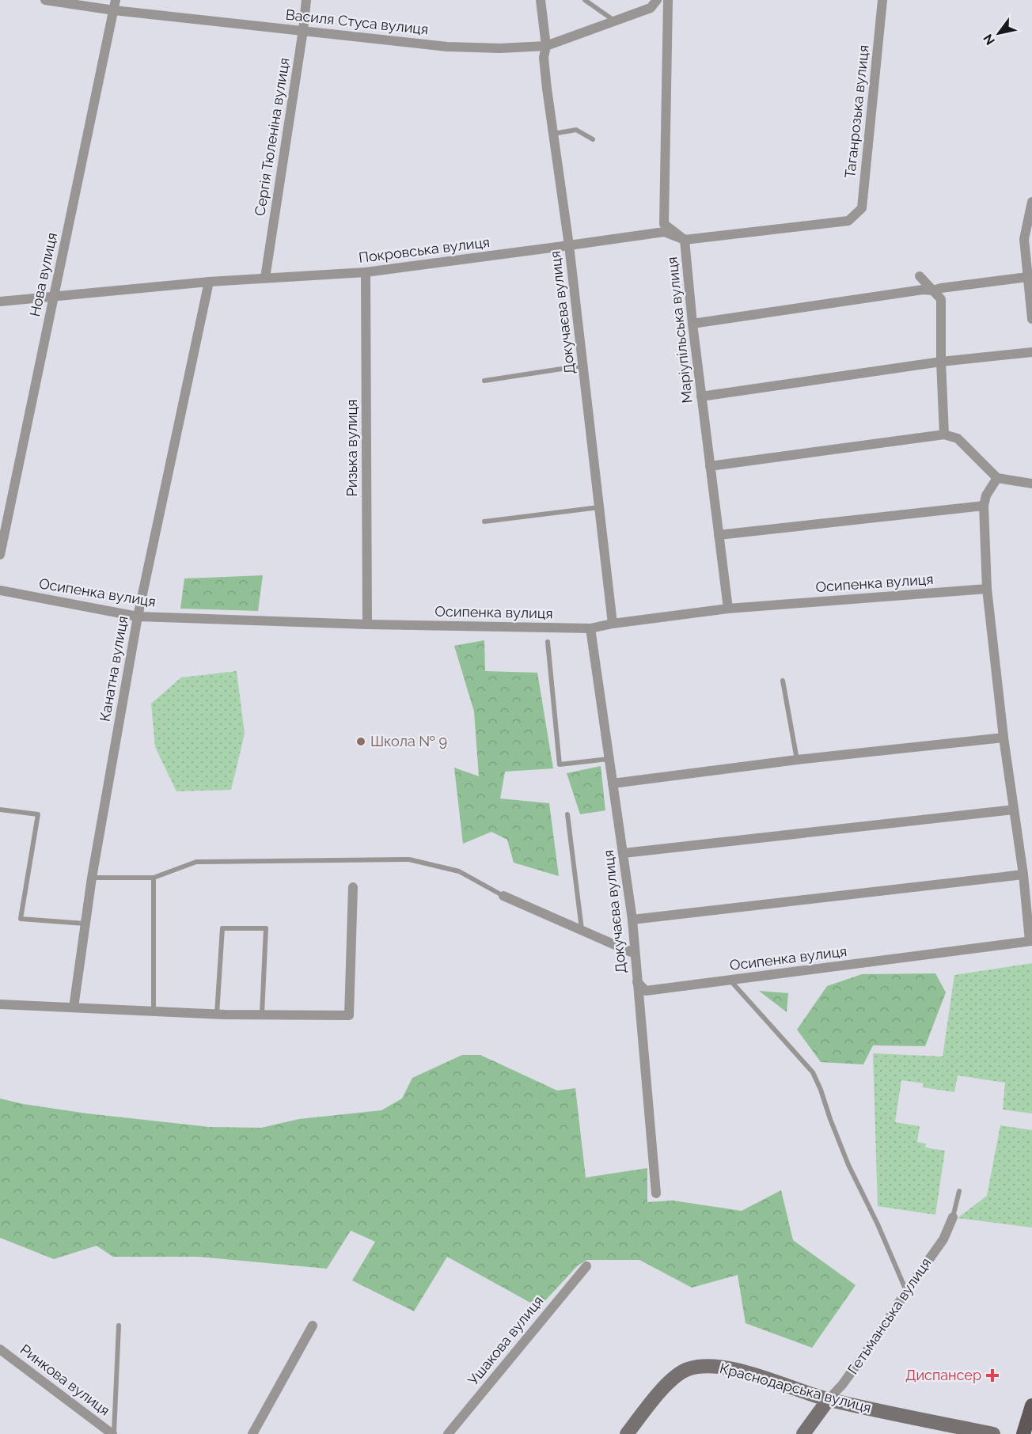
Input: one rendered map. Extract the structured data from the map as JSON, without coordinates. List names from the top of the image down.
{
  "streets": {
    "street": [
      "Василя Стуса вулиця",
      "Таганрозька вулиця",
      "Сергія Тюленіна вулиця",
      "Покровська вулиця",
      "Нова вулиця",
      "Докучаєва вулиця",
      "Маріупільська вулиця",
      "Ризька вулиця",
      "Осипенка вулиця",
      "Канатна вулиця",
      "Гетьманська вулиця",
      "Ушакова вулиця",
      "Ринкова вулиця",
      "Краснодарська вулиця"
    ]
  },
  "crossings": [
    ["Василя Стуса вулиця", "Сергія Тюленіна вулиця"],
    ["Василя Стуса вулиця", "Нова вулиця"],
    ["Василя Стуса вулиця", "Докучаєва вулиця"],
    ["Таганрозька вулиця", "Покровська вулиця"],
    ["Сергія Тюленіна вулиця", "Покровська вулиця"],
    ["Покровська вулиця", "Нова вулиця"],
    ["Покровська вулиця", "Докучаєва вулиця"],
    ["Покровська вулиця", "Маріупільська вулиця"],
    ["Покровська вулиця", "Ризька вулиця"],
    ["Покровська вулиця", "Канатна вулиця"],
    ["Докучаєва вулиця", "Осипенка вулиця"],
    ["Маріупільська вулиця", "Осипенка вулиця"],
    ["Ризька вулиця", "Осипенка вулиця"],
    ["Осипенка вулиця", "Канатна вулиця"],
    ["Гетьманська вулиця", "Краснодарська вулиця"]
  ],
  "places": {
    "other": ["Школа № 9"],
    "health": ["Диспансер"]
  },
  "north": "bottom left"
}
